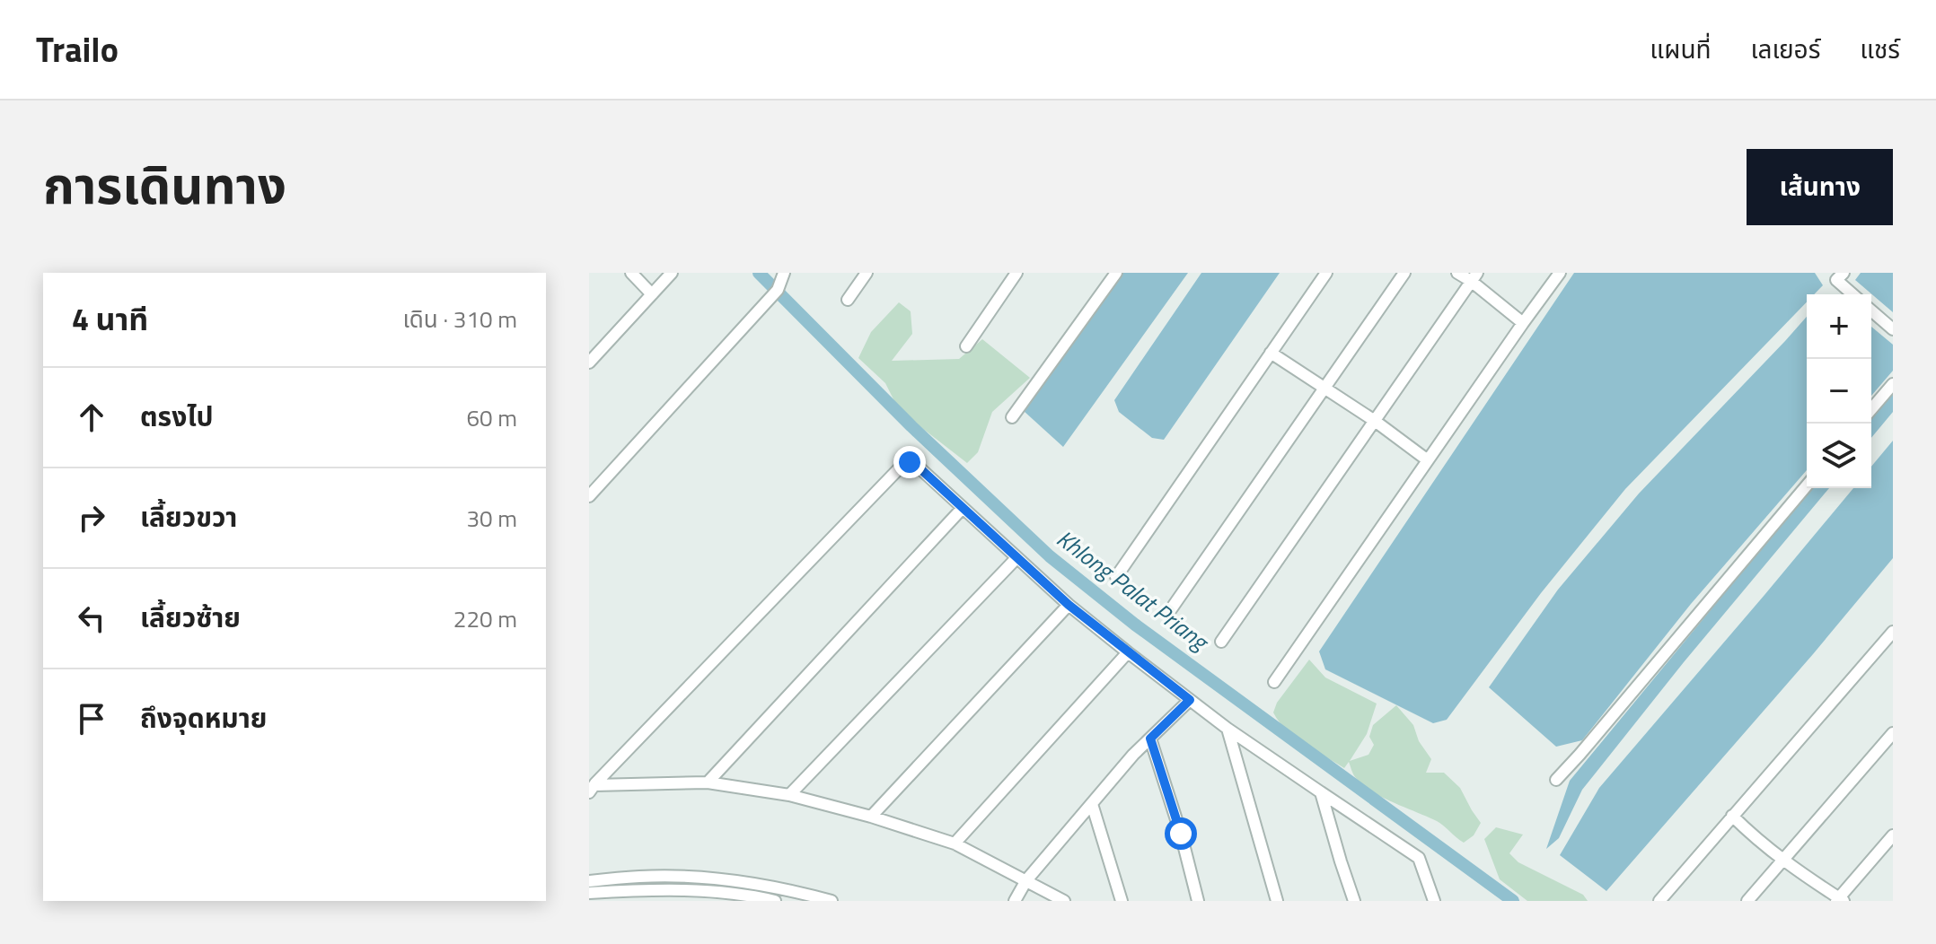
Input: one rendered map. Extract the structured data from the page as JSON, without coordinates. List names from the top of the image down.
{
  "water": ["Khlong Palat Priang"],
  "page": {
    "header": "Trailo",
    "nav": ["แผนที่", "เลเยอร์", "แชร์"],
    "title": "การเดินทาง",
    "buttons": "เส้นทาง",
    "heading": ["4 นาที", "เดิน · 310 m"],
    "map_buttons": ["+", "−"],
    "list": [
      ["ตรงไป", "60 m"],
      ["เลี้ยวขวา", "30 m"],
      ["เลี้ยวซ้าย", "220 m"],
      "ถึงจุดหมาย"
    ]
  }
}
